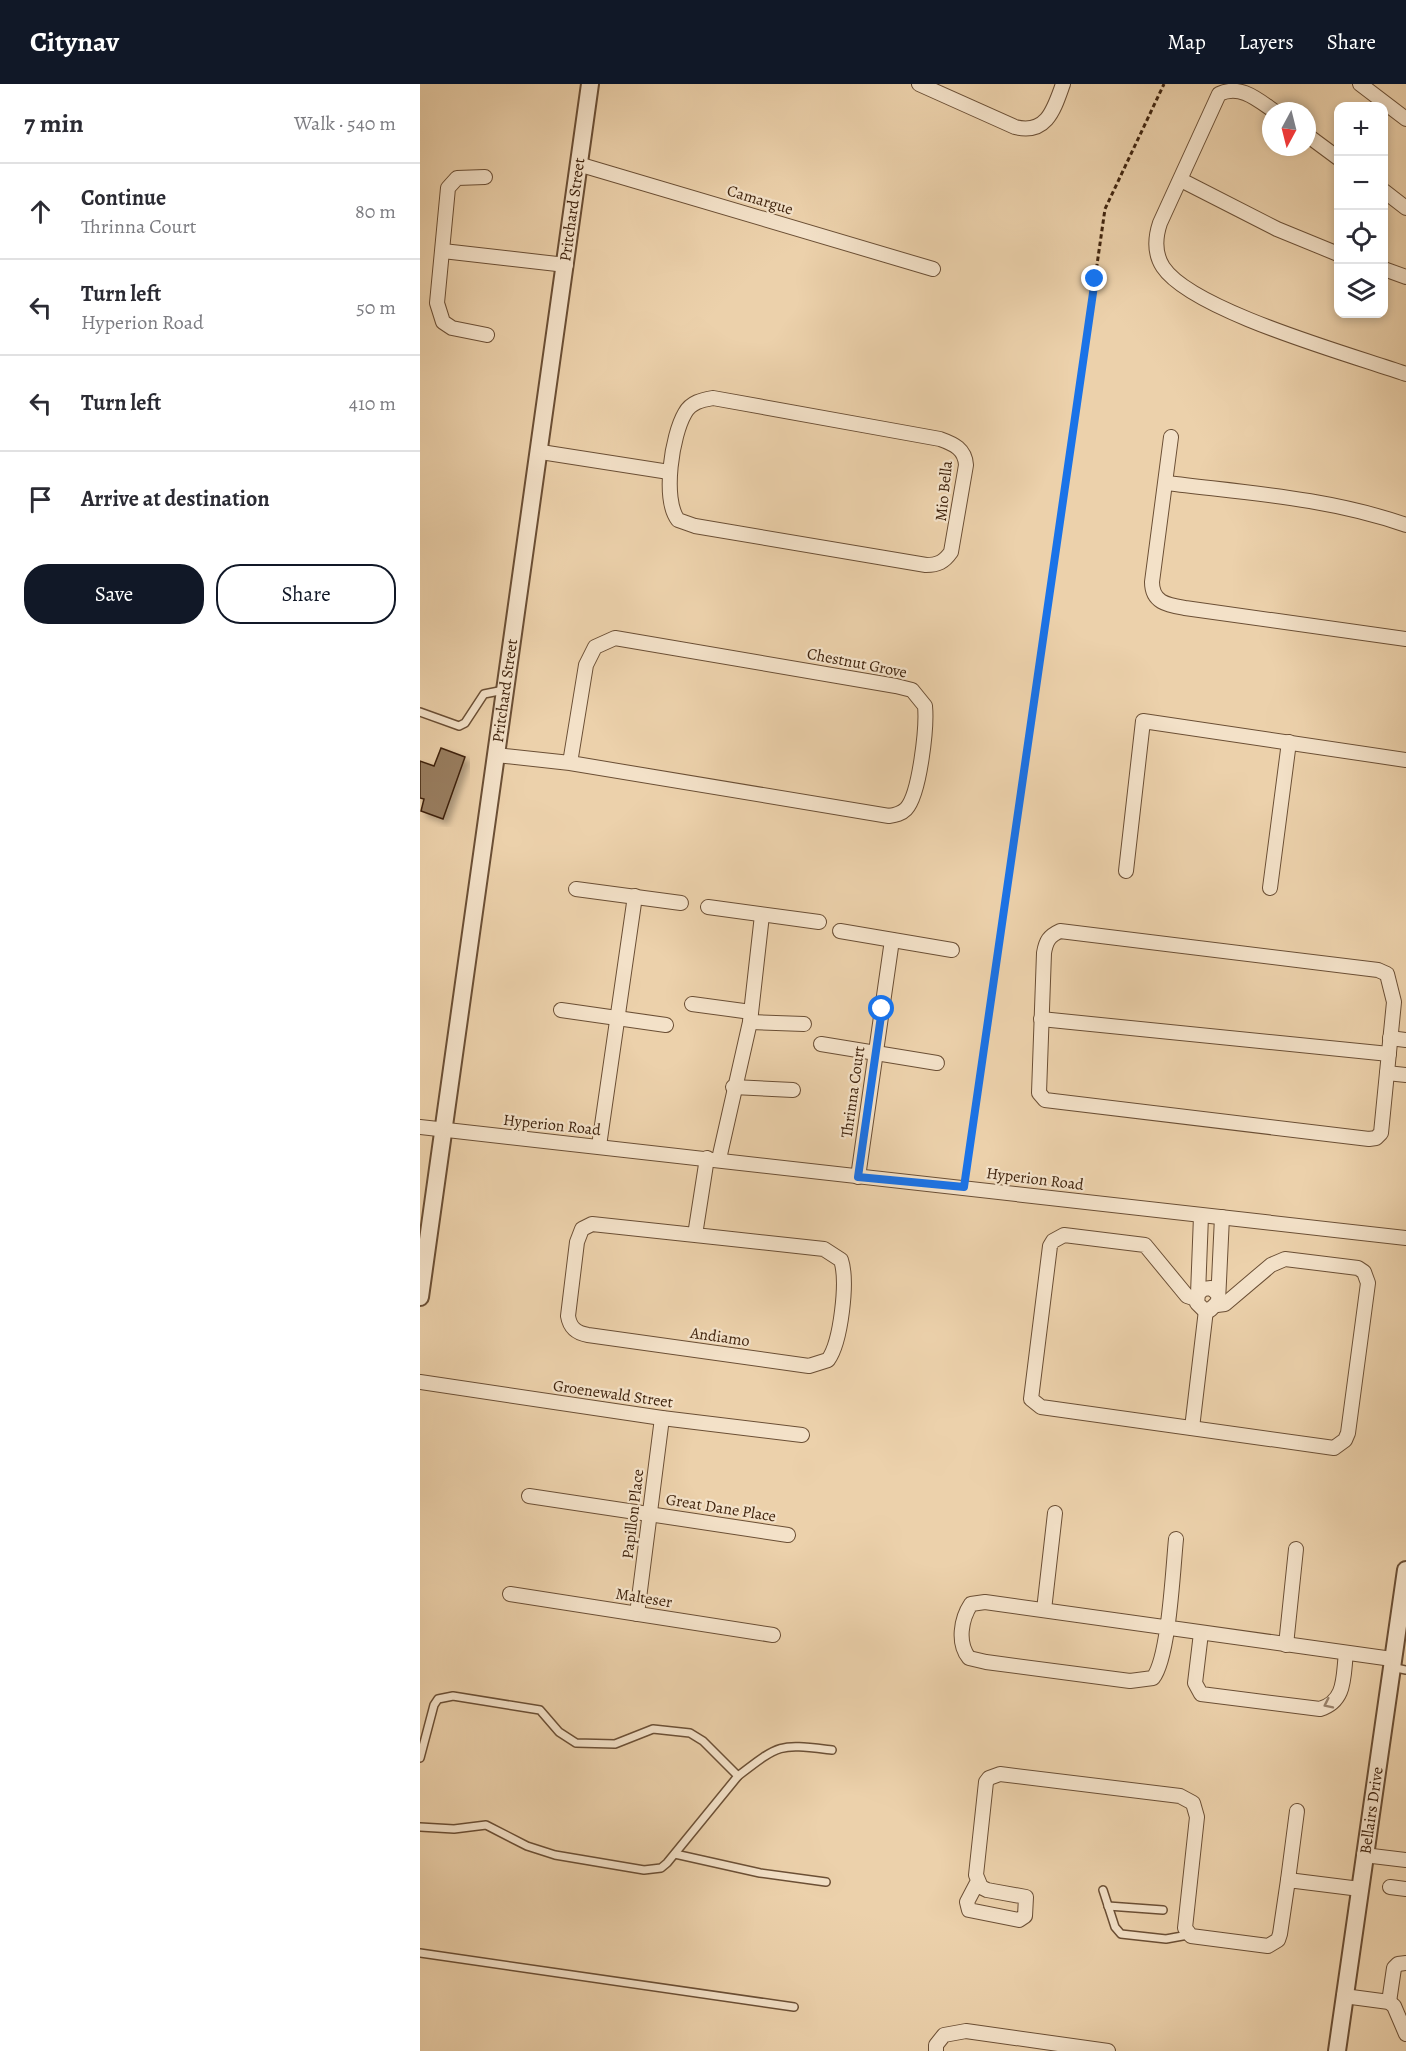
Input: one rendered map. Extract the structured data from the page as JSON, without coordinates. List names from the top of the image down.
{
  "streets": {
    "street": [
      "Camargue",
      "Pritchard Street",
      "Mio Bella",
      "Chestnut Grove",
      "Thrinna Court",
      "Hyperion Road",
      "Andiamo",
      "Groenewald Street",
      "Great Dane Place",
      "Papillon Place",
      "Malteser",
      "Bellairs Drive"
    ]
  },
  "crossings": [
    ["Camargue", "Pritchard Street"],
    ["Pritchard Street", "Chestnut Grove"],
    ["Pritchard Street", "Hyperion Road"],
    ["Thrinna Court", "Hyperion Road"],
    ["Groenewald Street", "Papillon Place"],
    ["Great Dane Place", "Papillon Place"],
    ["Papillon Place", "Malteser"]
  ],
  "north": "bottom",
  "page": {
    "header": "Citynav",
    "nav": ["Map", "Layers", "Share"],
    "heading": ["7 min", "Walk · 540 m"],
    "map_buttons": ["+", "−"],
    "list": [
      ["Continue", "Thrinna Court", "80 m"],
      ["Turn left", "Hyperion Road", "50 m"],
      ["Turn left", "410 m"],
      "Arrive at destination"
    ],
    "buttons": ["Save", "Share"]
  }
}
